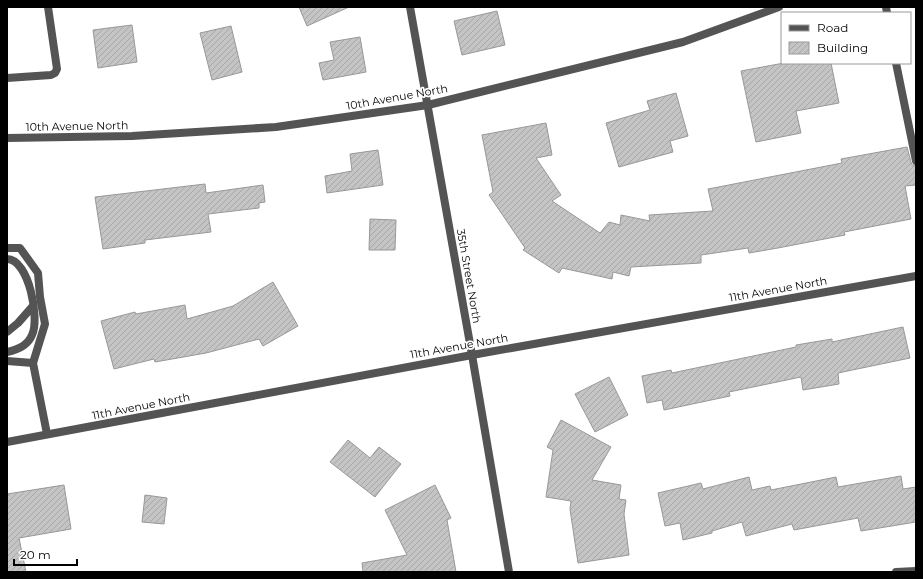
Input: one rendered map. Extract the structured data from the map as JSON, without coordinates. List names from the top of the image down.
{
  "streets": {
    "street": ["10th Avenue North", "35th Street North", "11th Avenue North"]
  },
  "crossings": [
    ["10th Avenue North", "35th Street North"],
    ["35th Street North", "11th Avenue North"]
  ],
  "legend": ["Road", "Building"],
  "scale_bar": "20 m"
}
